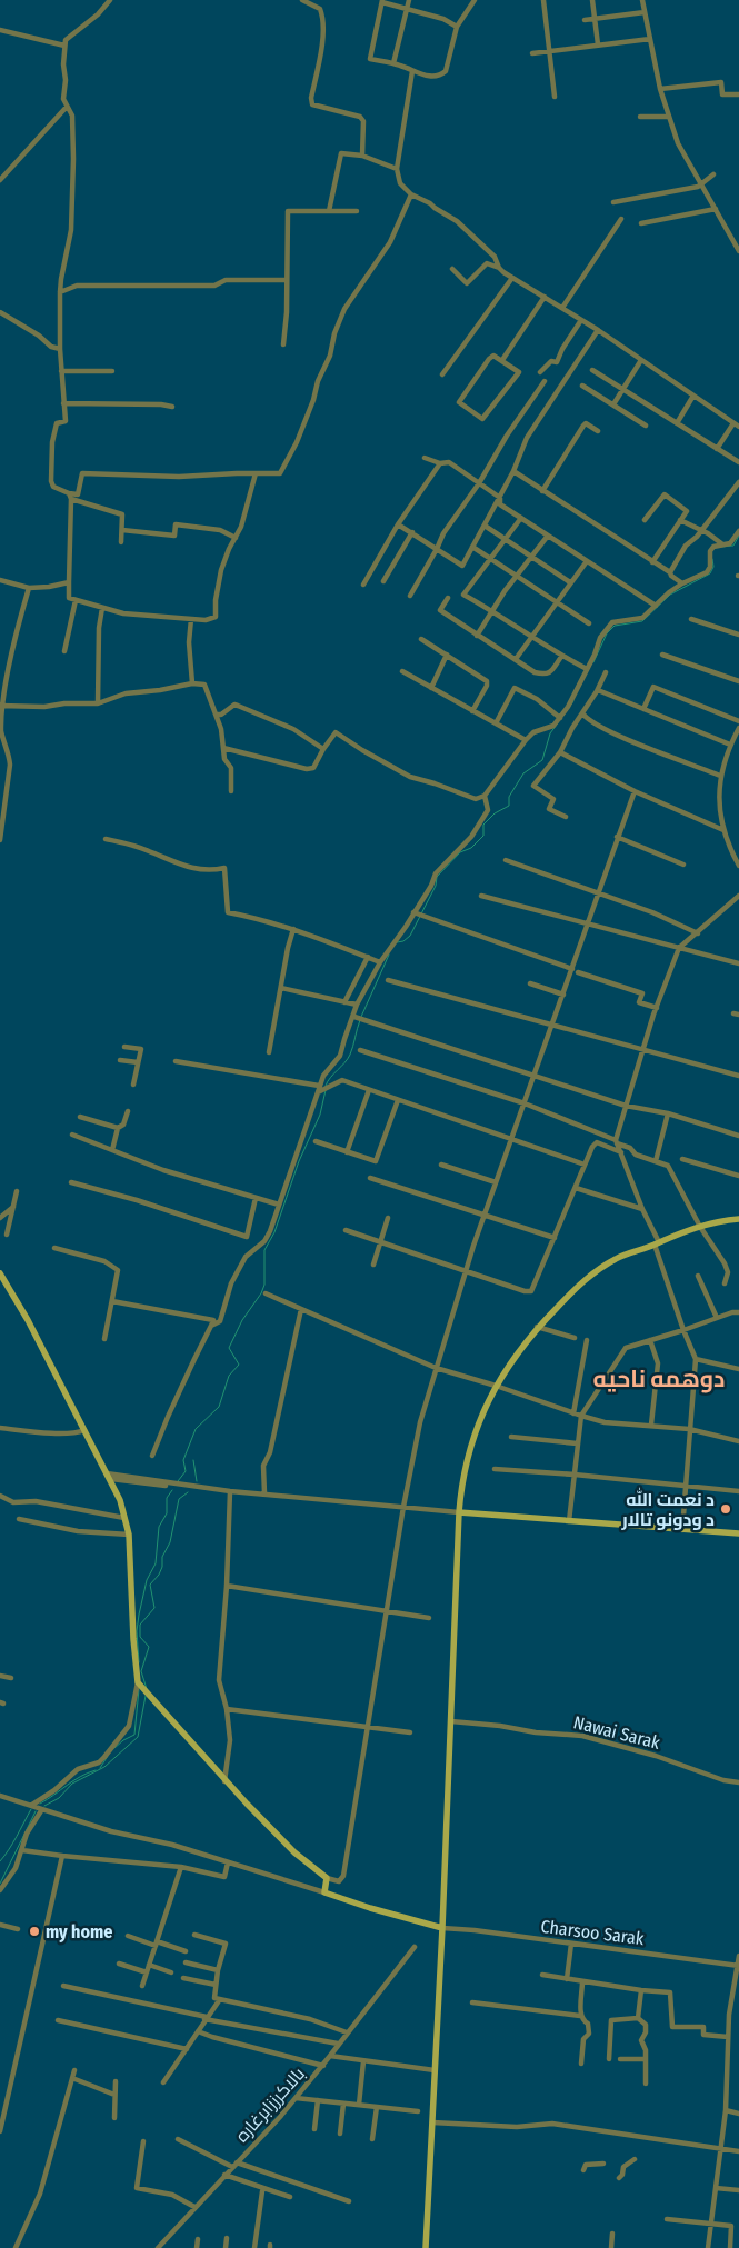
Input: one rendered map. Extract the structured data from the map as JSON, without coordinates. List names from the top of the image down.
{
  "streets": {
    "street": ["Nawai Sarak", "Charsoo Sarak", "بالاکرززابرغاره"]
  },
  "districts": ["دوهمه ناحیه"],
  "places": ["د نعمت الله د ودونو تالار", "my home"]
}
